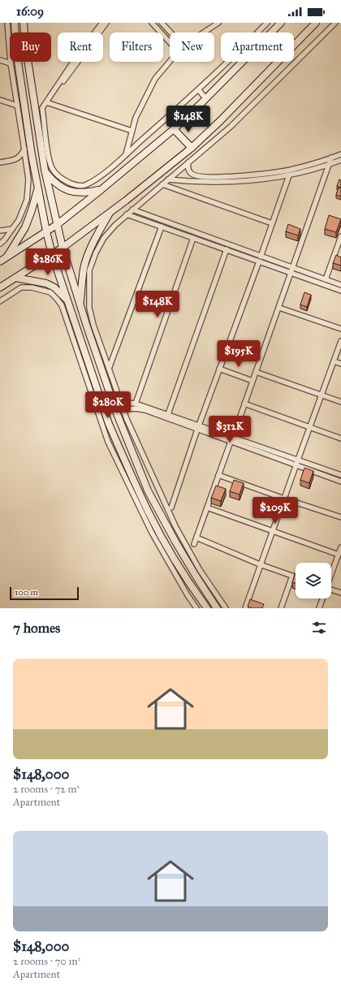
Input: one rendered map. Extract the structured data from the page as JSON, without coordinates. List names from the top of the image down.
{
  "scale_bar": "100 m",
  "page": {
    "status": "16:09",
    "chip": [
      "Buy",
      "Rent",
      "Filters",
      "New",
      "Apartment"
    ],
    "price": [
      "$148K",
      "$286K",
      "$148K",
      "$195K",
      "$280K",
      "$312K",
      "$209K"
    ],
    "scale": "100 m",
    "heading": "7 homes",
    "list": [
      {
        "name": "$148,000",
        "note": "2 rooms · 72 m² · Apartment"
      },
      {
        "name": "$148,000",
        "note": "2 rooms · 70 m² · Apartment"
      }
    ]
  }
}
